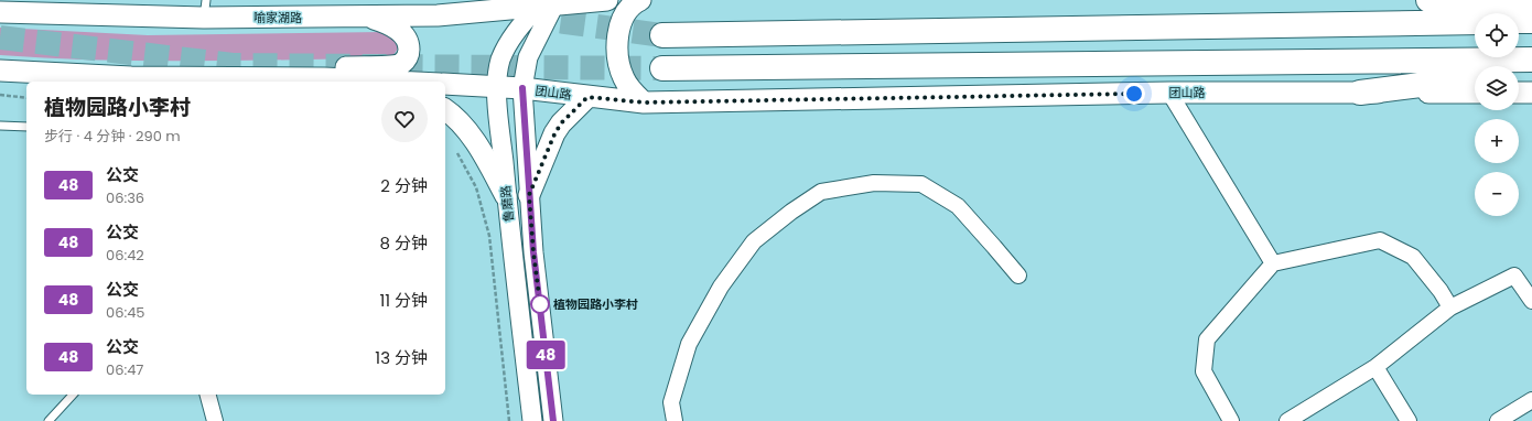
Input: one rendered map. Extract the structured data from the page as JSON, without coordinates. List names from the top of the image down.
{
  "streets": {
    "main road": ["喻家湖路", "团山路"],
    "street": ["鲁磨路"]
  },
  "crossings": [
    ["喻家湖路", "鲁磨路"],
    ["团山路", "鲁磨路"]
  ],
  "places": ["植物园路小李村"],
  "lines": ["bus line 48"],
  "page": {
    "on_map": "48",
    "map_buttons": ["+", "−"],
    "heading": ["植物园路小李村", "步行 · 4 分钟 · 290 m"],
    "list": [
      {
        "mark": "48",
        "name": "公交",
        "note": "06:36",
        "value": "2 分钟"
      },
      {
        "mark": "48",
        "name": "公交",
        "note": "06:42",
        "value": "8 分钟"
      },
      {
        "mark": "48",
        "name": "公交",
        "note": "06:45",
        "value": "11 分钟"
      },
      {
        "mark": "48",
        "name": "公交",
        "note": "06:47",
        "value": "13 分钟"
      }
    ]
  }
}
